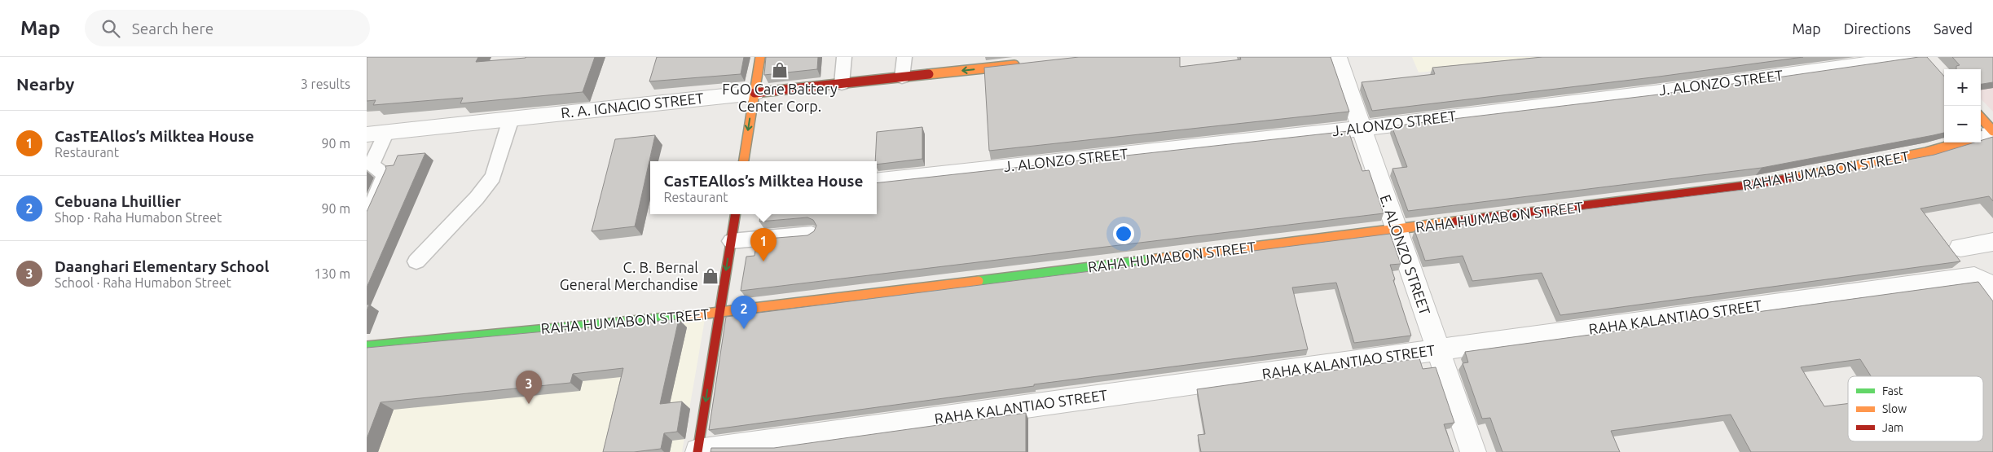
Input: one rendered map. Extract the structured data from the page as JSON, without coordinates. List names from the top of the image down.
{
  "streets": {
    "street": [
      "J. ALONZO STREET",
      "R. A. IGNACIO STREET",
      "RAHA HUMABON STREET",
      "E. ALONZO STREET",
      "RAHA KALANTIAO STREET"
    ]
  },
  "crossings": [
    ["J. ALONZO STREET", "E. ALONZO STREET"],
    ["RAHA HUMABON STREET", "E. ALONZO STREET"],
    ["E. ALONZO STREET", "RAHA KALANTIAO STREET"]
  ],
  "places": {
    "shop": ["FGO Care Battery Center Corp.", "C. B. Bernal General Merchandise"]
  },
  "legend": ["Fast", "Slow", "Jam"],
  "page": {
    "header": "Map",
    "search": "Search here",
    "nav": ["Map", "Directions", "Saved"],
    "heading": ["Nearby", "3 results"],
    "map_buttons": ["+", "−"],
    "list": [
      {
        "mark": "1",
        "name": "CasTEAllos’s Milktea House",
        "note": "Restaurant",
        "value": "90 m"
      },
      {
        "mark": "2",
        "name": "Cebuana Lhuillier",
        "note": "Shop · Raha Humabon Street",
        "value": "90 m"
      },
      {
        "mark": "3",
        "name": "Daanghari Elementary School",
        "note": "School · Raha Humabon Street",
        "value": "130 m"
      }
    ],
    "popup": ["CasTEAllos’s Milktea House", "Restaurant"],
    "pins": ["1", "2", "3"]
  }
}
